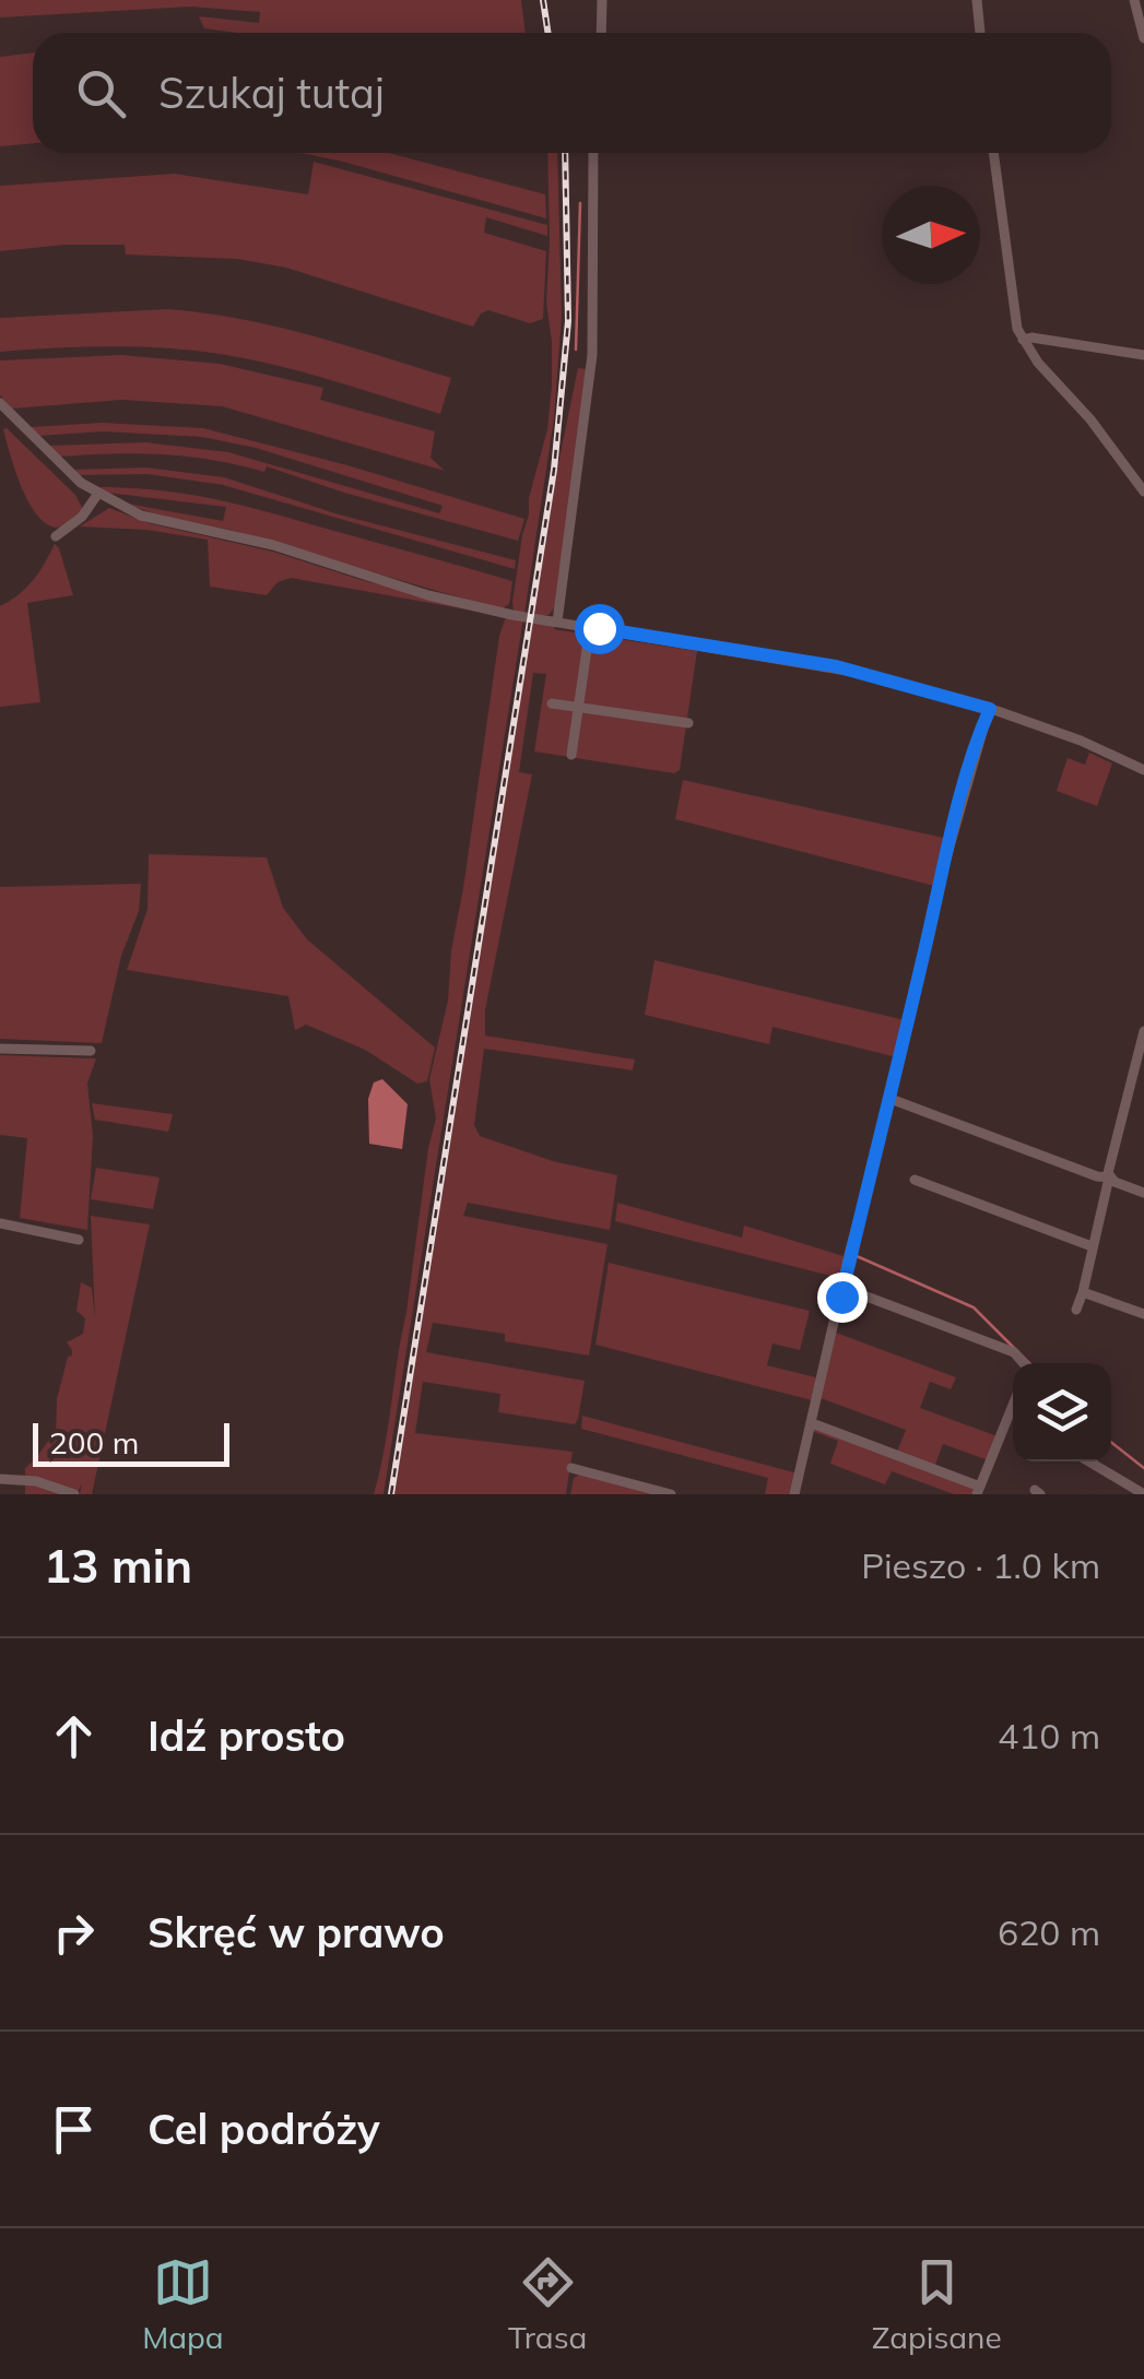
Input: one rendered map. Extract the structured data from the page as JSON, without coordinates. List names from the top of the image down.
{
  "scale_bar": "200 m",
  "north": "right",
  "page": {
    "search": "Szukaj tutaj",
    "scale": "200 m",
    "heading": ["13 min", "Pieszo · 1.0 km"],
    "list": [
      ["Idź prosto", "410 m"],
      ["Skręć w prawo", "620 m"],
      "Cel podróży"
    ],
    "nav": ["Mapa", "Trasa", "Zapisane"]
  }
}
